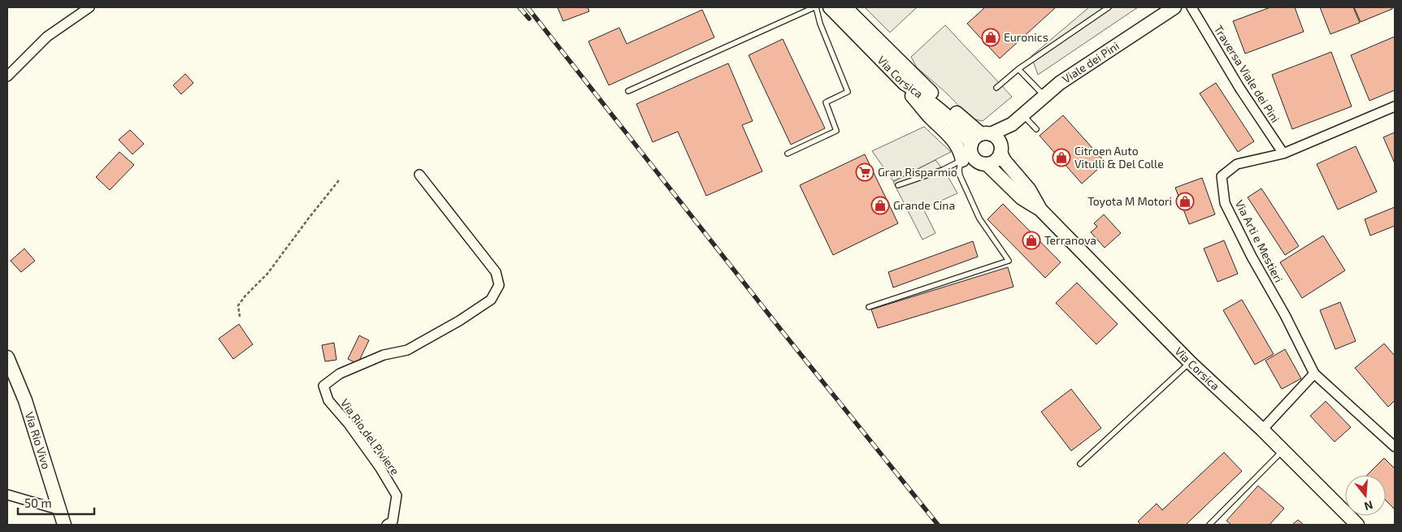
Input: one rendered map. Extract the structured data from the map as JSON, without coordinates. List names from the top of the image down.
{
  "streets": {
    "main road": ["Viale dei Pini", "Via Corsica", "Via Rio Vivo"],
    "street": ["Traversa Viale dei Pini", "Via Arti e Mestieri", "Via Rio del Piviere"]
  },
  "crossings": [
    ["Viale dei Pini", "Via Corsica"],
    ["Traversa Viale dei Pini", "Via Arti e Mestieri"]
  ],
  "places": {
    "shop": [
      "Euronics",
      "Citroen Auto Vitulli & Del Colle",
      "Toyota M Motori",
      "Grande Cina",
      "Terranova"
    ],
    "supermarket": ["Gran Risparmio"]
  },
  "scale_bar": "50 m",
  "north": "bottom"
}
